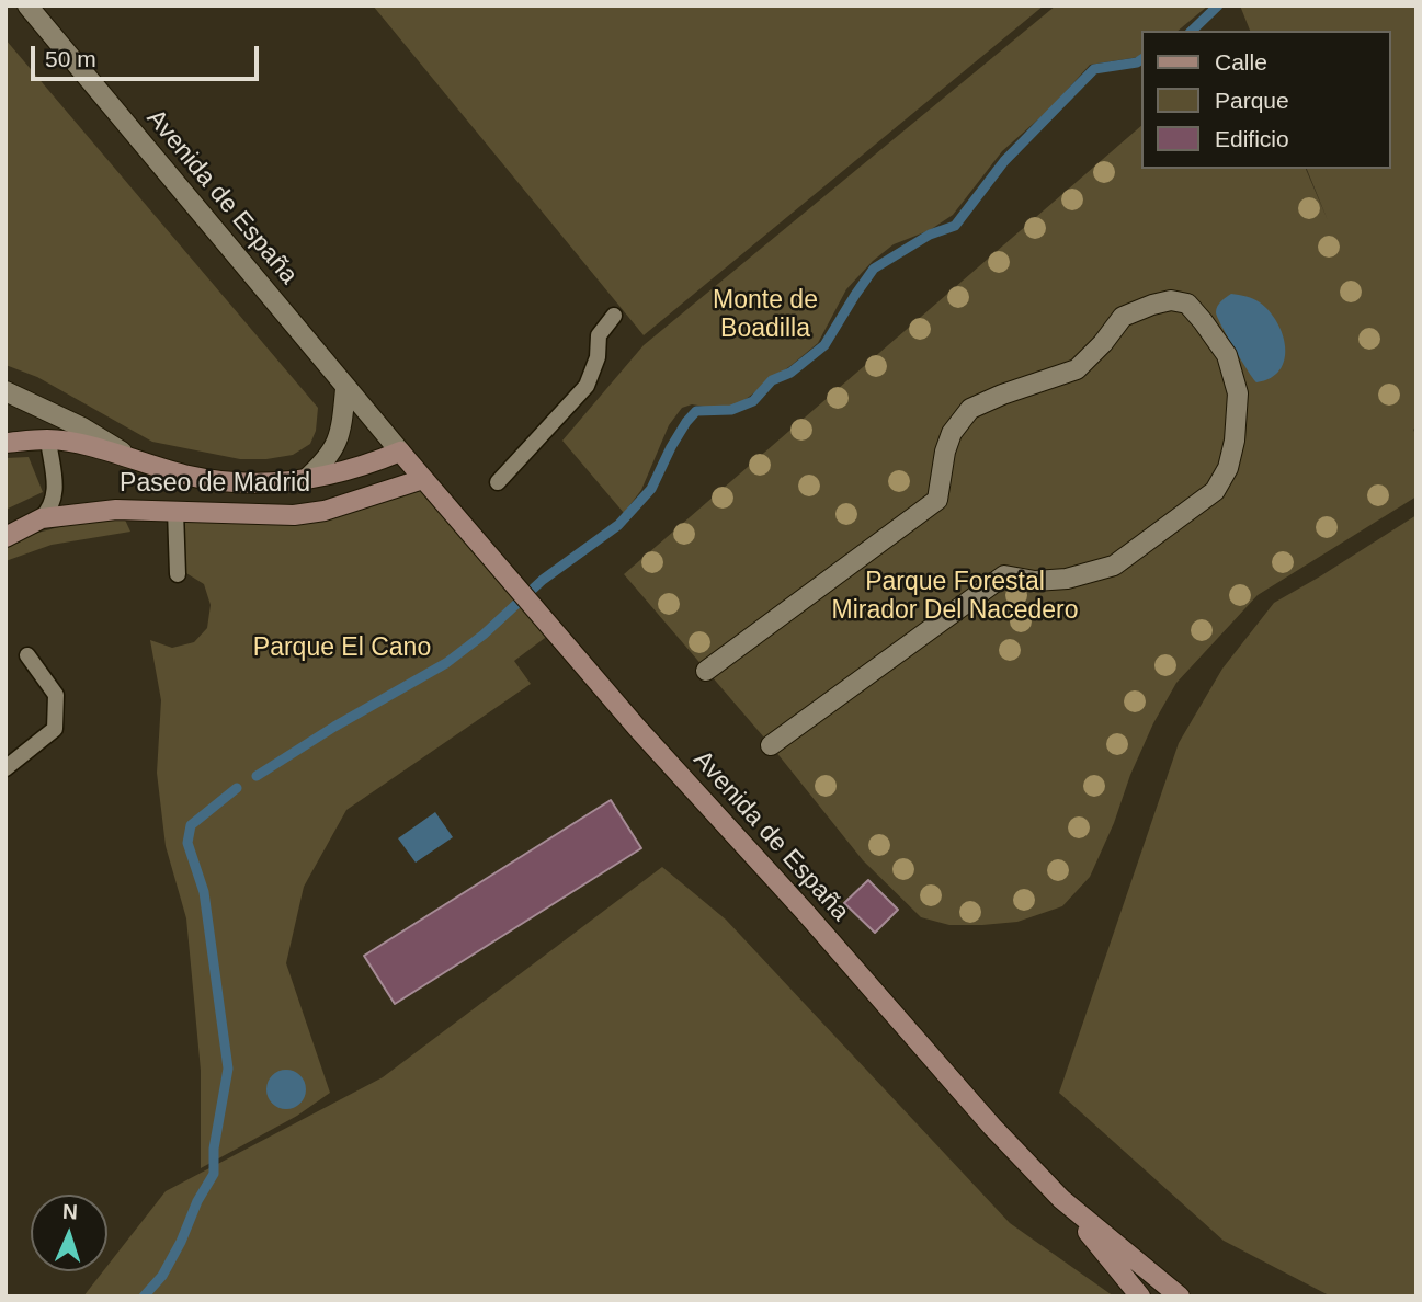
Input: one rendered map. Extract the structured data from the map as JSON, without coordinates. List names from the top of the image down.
{
  "streets": {
    "street": ["Avenida de España", "Paseo de Madrid"]
  },
  "crossings": [
    ["Avenida de España", "Paseo de Madrid"]
  ],
  "parks": ["Monte de Boadilla", "Parque Forestal Mirador Del Nacedero", "Parque El Cano"],
  "legend": ["Calle", "Parque", "Edificio"],
  "scale_bar": "50 m",
  "north": "top"
}
